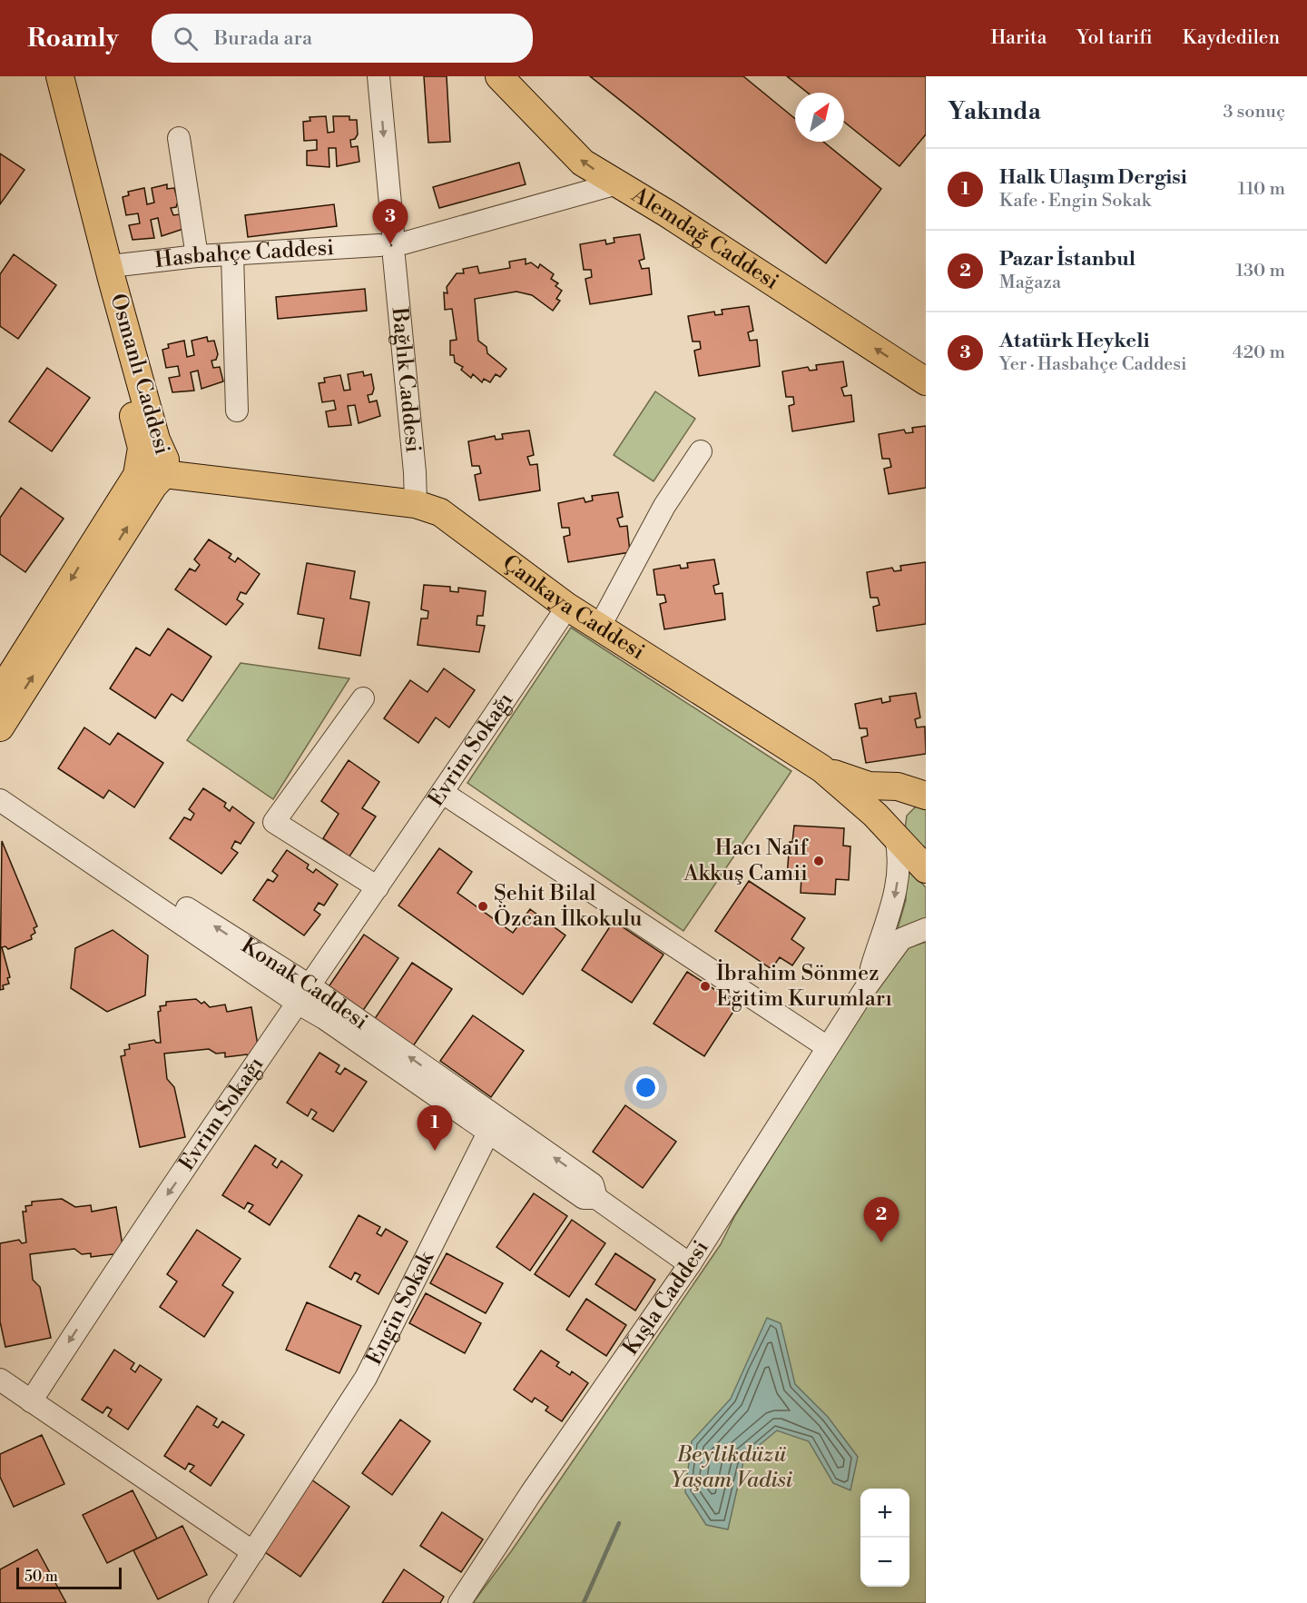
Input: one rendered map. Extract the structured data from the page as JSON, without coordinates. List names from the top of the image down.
{
  "streets": {
    "main road": ["Alemdağ Caddesi", "Osmanlı Caddesi", "Çankaya Caddesi"],
    "street": [
      "Hasbahçe Caddesi",
      "Bağlık Caddesi",
      "Evrim Sokağı",
      "Konak Caddesi",
      "Kışla Caddesi",
      "Engin Sokak"
    ]
  },
  "crossings": [
    ["Alemdağ Caddesi", "Hasbahçe Caddesi"],
    ["Hasbahçe Caddesi", "Bağlık Caddesi"],
    ["Osmanlı Caddesi", "Çankaya Caddesi"],
    ["Bağlık Caddesi", "Çankaya Caddesi"],
    ["Çankaya Caddesi", "Evrim Sokağı"],
    ["Evrim Sokağı", "Konak Caddesi"],
    ["Konak Caddesi", "Kışla Caddesi"],
    ["Konak Caddesi", "Engin Sokak"]
  ],
  "one_way": ["Alemdağ Caddesi", "Bağlık Caddesi", "Evrim Sokağı"],
  "parks": ["Beylikdüzü Yaşam Vadisi"],
  "places": ["Hacı Naif Akkuş Camii", "Şehit Bilal Özcan İlkokulu", "İbrahim Sönmez Eğitim Kurumları"],
  "scale_bar": "50 m",
  "north": "top right",
  "page": {
    "header": "Roamly",
    "search": "Burada ara",
    "nav": ["Harita", "Yol tarifi", "Kaydedilen"],
    "heading": ["Yakında", "3 sonuç"],
    "list": [
      {
        "mark": "1",
        "name": "Halk Ulaşım Dergisi",
        "note": "Kafe · Engin Sokak",
        "value": "110 m"
      },
      {
        "mark": "2",
        "name": "Pazar İstanbul",
        "note": "Mağaza",
        "value": "130 m"
      },
      {
        "mark": "3",
        "name": "Atatürk Heykeli",
        "note": "Yer · Hasbahçe Caddesi",
        "value": "420 m"
      }
    ],
    "pins": ["3", "1", "2"],
    "map_buttons": ["+", "−"],
    "scale": "50 m"
  }
}
